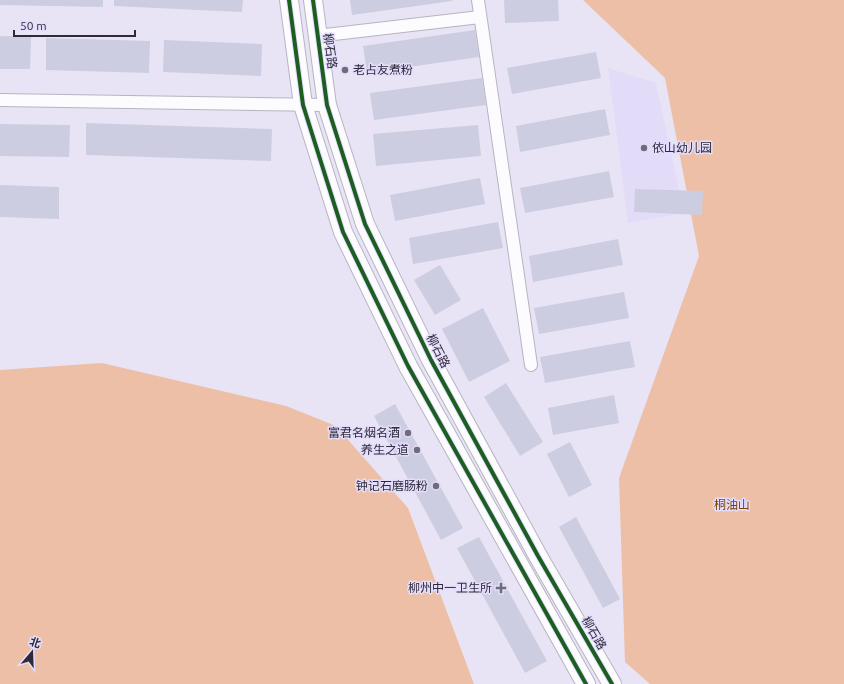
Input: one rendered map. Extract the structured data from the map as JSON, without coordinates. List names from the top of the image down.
{
  "streets": {
    "main road": ["柳石路"]
  },
  "parks": ["桐油山"],
  "places": {
    "other": [
      "老占友煮粉",
      "依山幼儿园",
      "富君名烟名酒",
      "养生之道",
      "钟记石磨肠粉"
    ],
    "health": ["柳州中一卫生所"]
  },
  "scale_bar": "50 m",
  "north": "top"
}
